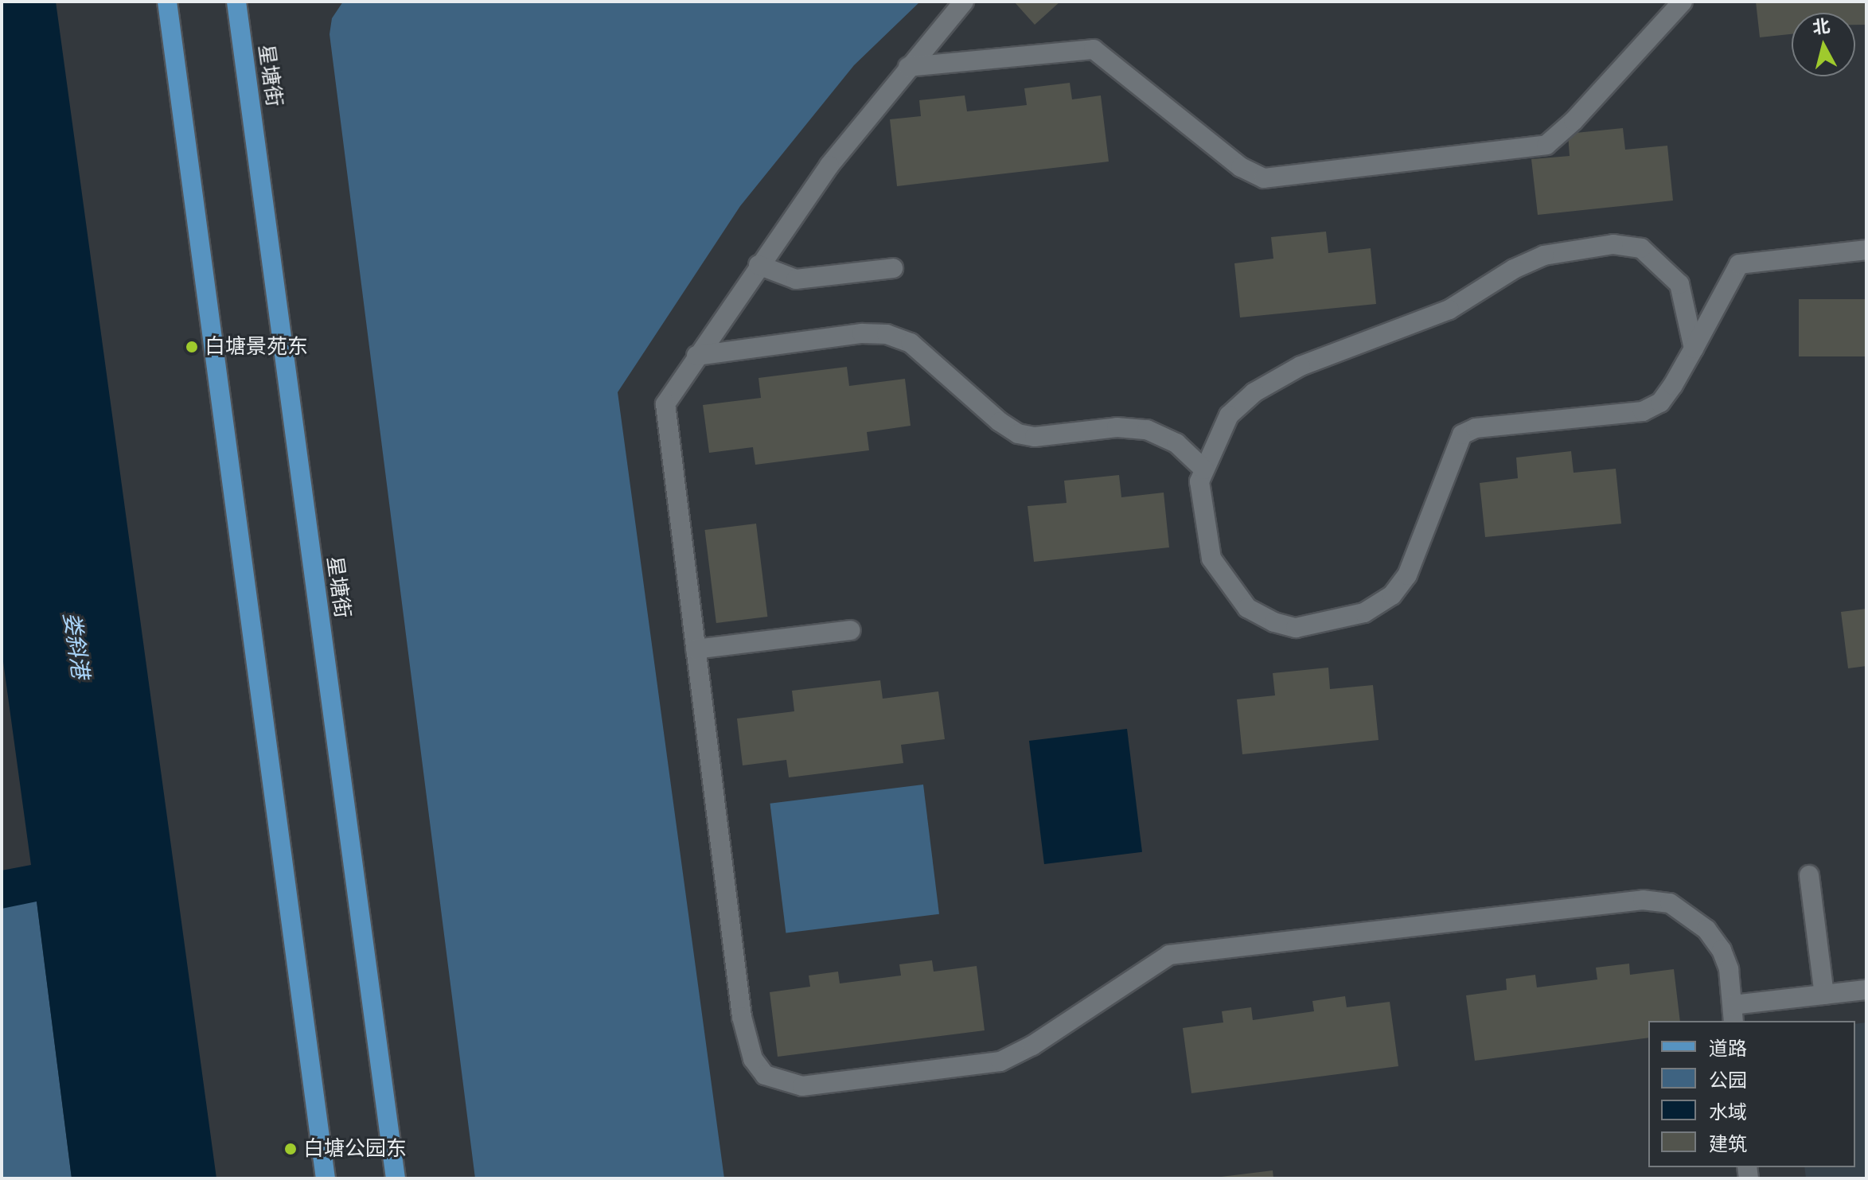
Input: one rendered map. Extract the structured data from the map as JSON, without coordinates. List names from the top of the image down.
{
  "streets": {
    "main road": ["星塘街"]
  },
  "water": ["娄斜港"],
  "places": ["白塘景苑东", "白塘公园东"],
  "legend": [
    "道路",
    "公园",
    "水域",
    "建筑"
  ],
  "north": "top"
}
